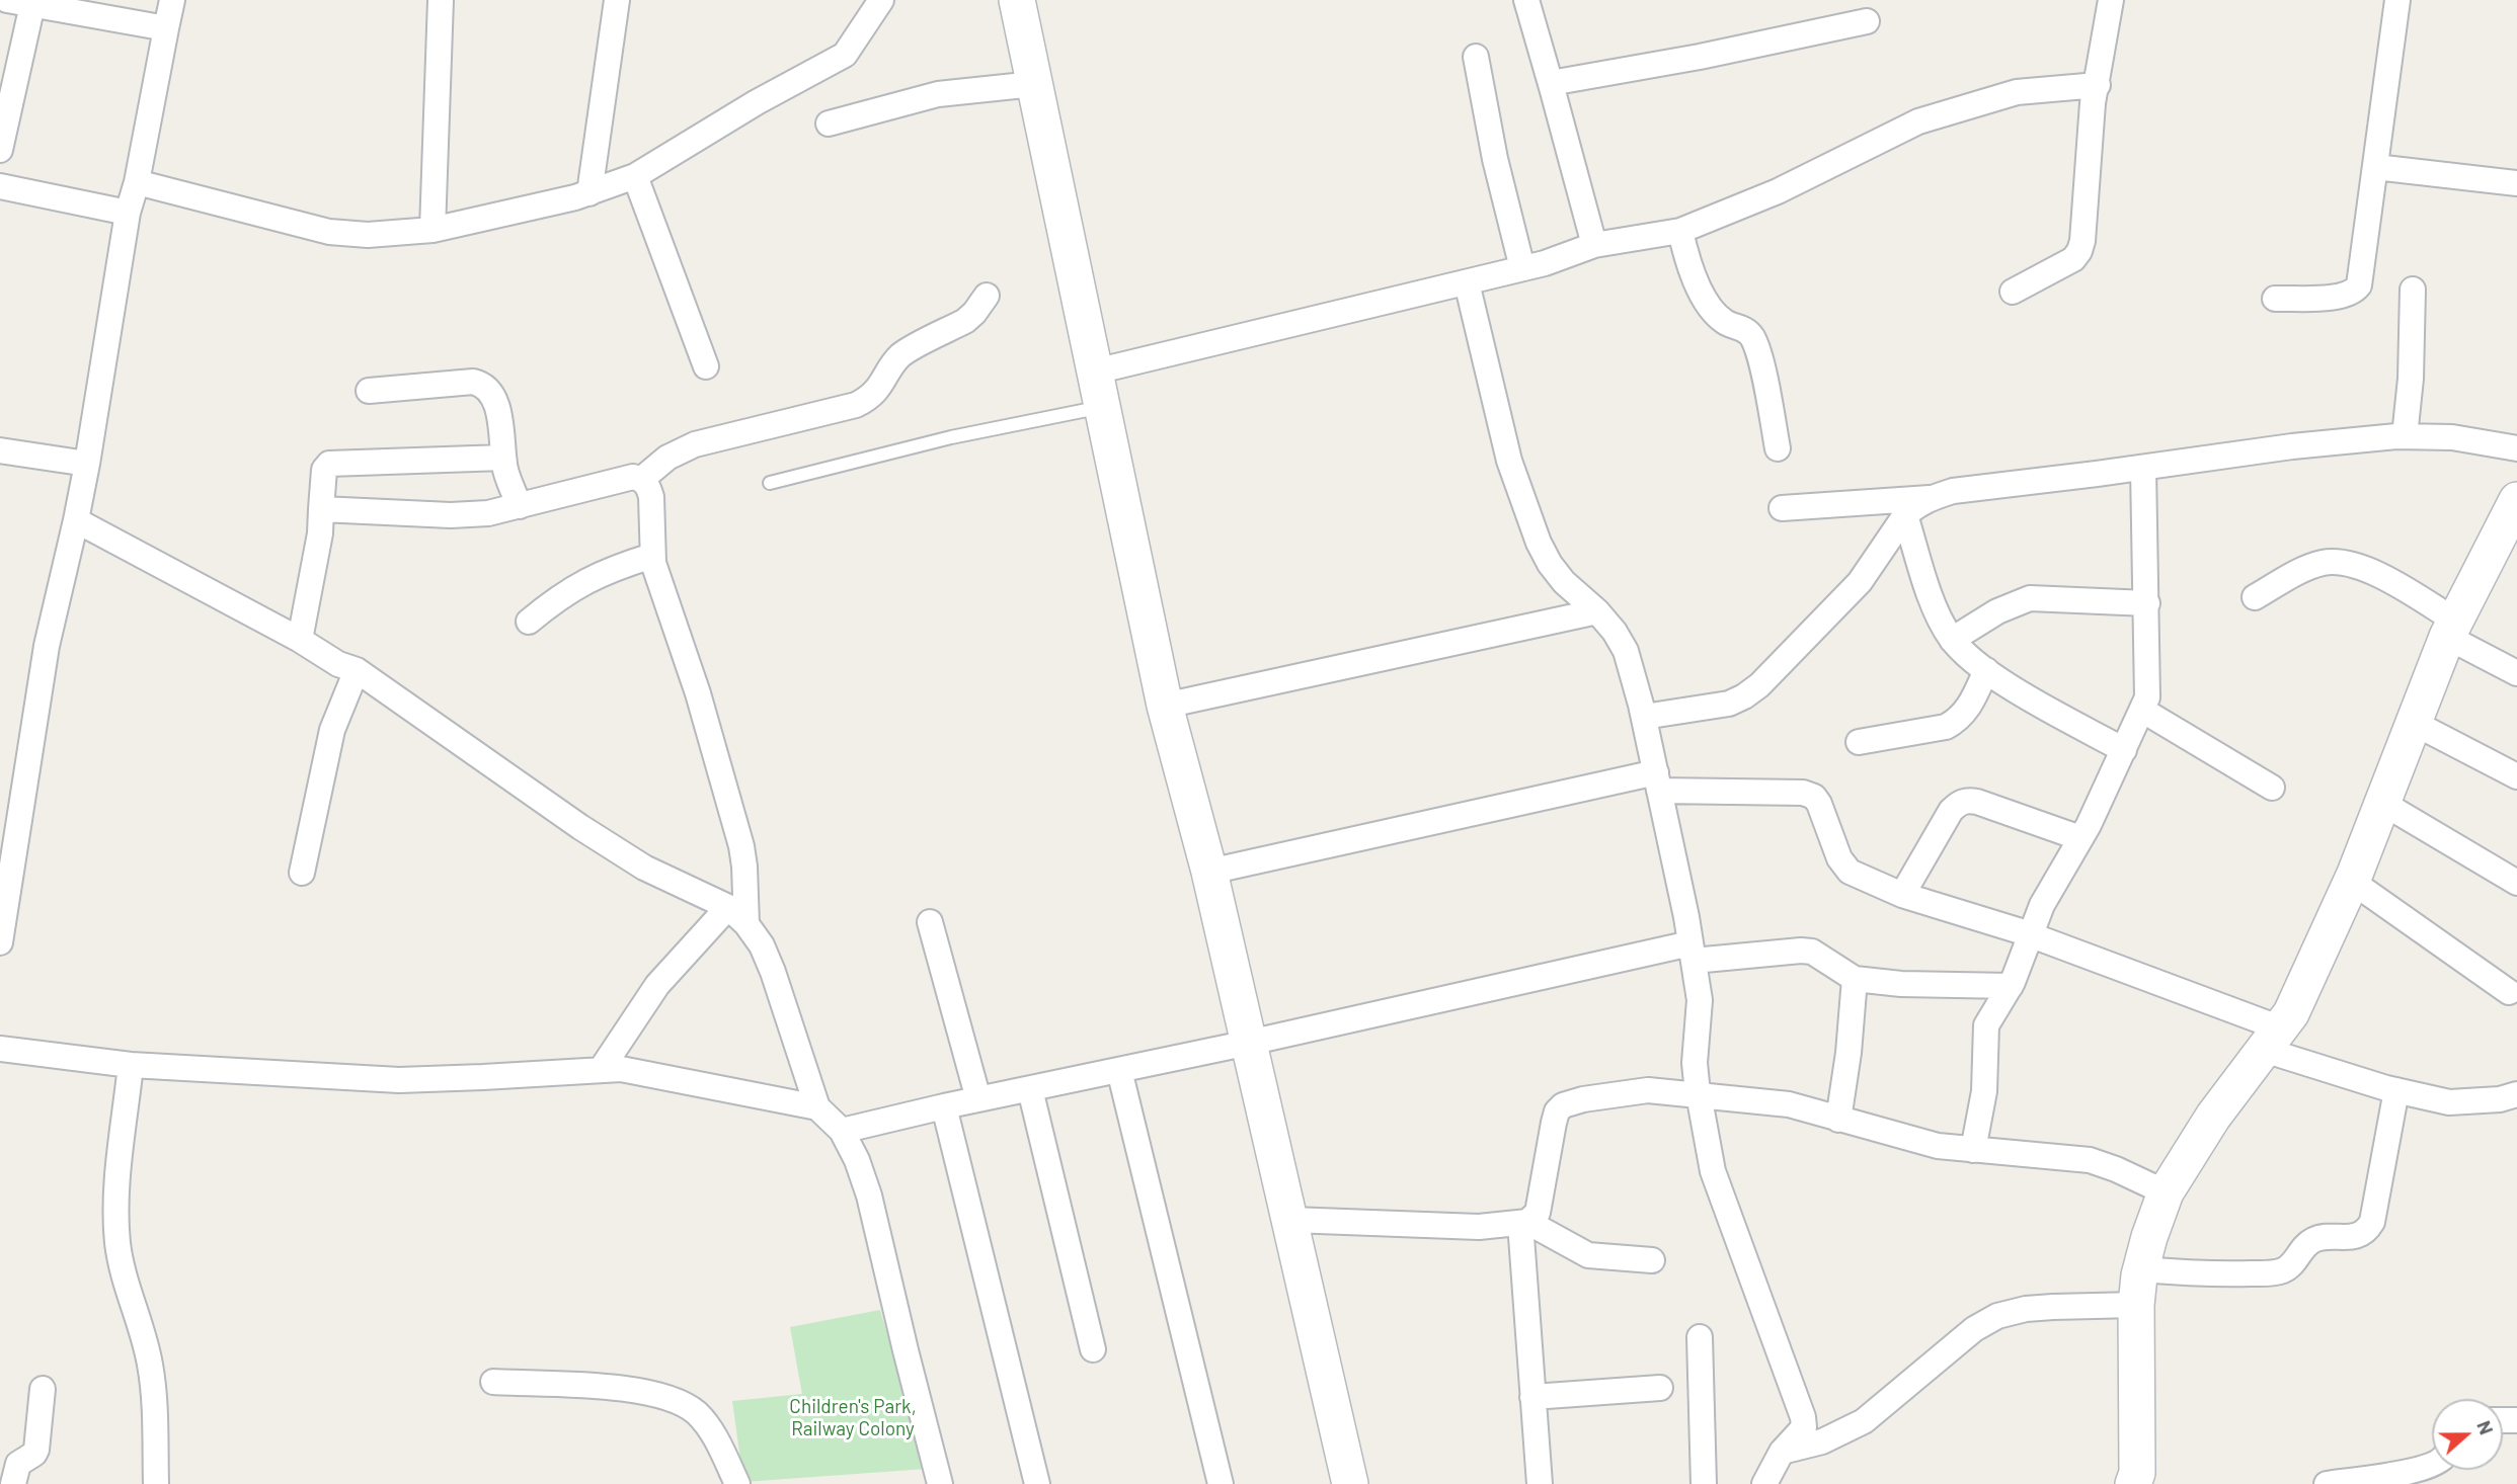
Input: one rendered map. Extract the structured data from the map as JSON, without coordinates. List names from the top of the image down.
{
  "parks": ["Children's Park, Railway Colony"],
  "north": "right"
}
